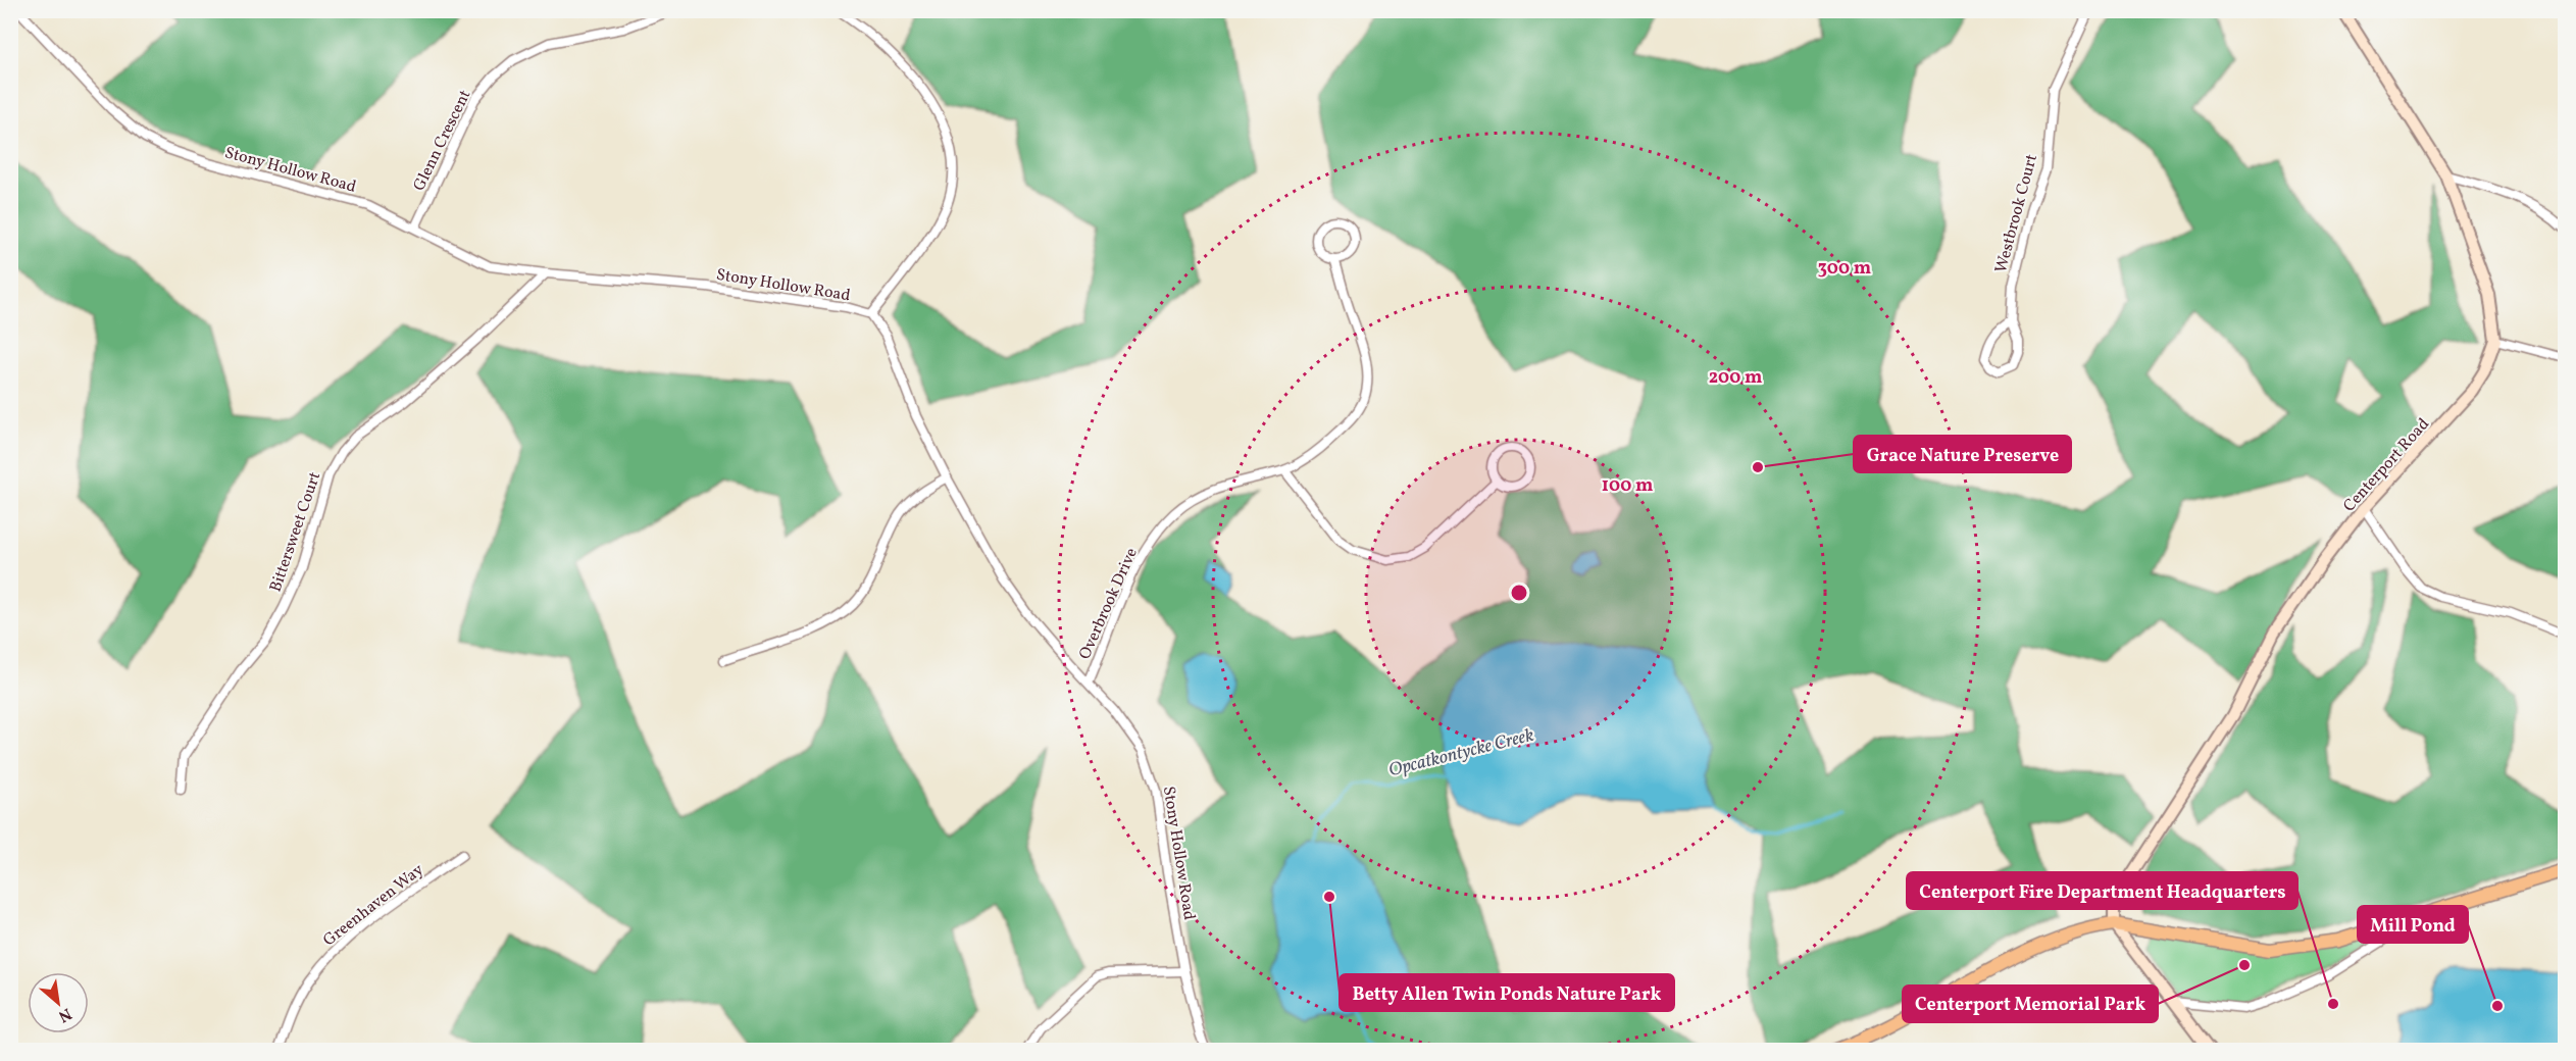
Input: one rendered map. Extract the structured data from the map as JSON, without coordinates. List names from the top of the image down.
{
  "streets": {
    "main road": ["Centerport Road"],
    "street": [
      "Glenn Crescent",
      "Stony Hollow Road",
      "Westbrook Court",
      "Bittersweet Court",
      "Overbrook Drive",
      "Greenhaven Way"
    ]
  },
  "crossings": [
    ["Glenn Crescent", "Stony Hollow Road"],
    ["Stony Hollow Road", "Bittersweet Court"],
    ["Stony Hollow Road", "Overbrook Drive"]
  ],
  "water": ["Opcatkontycke Creek"],
  "places": [
    "Grace Nature Preserve",
    "Betty Allen Twin Ponds Nature Park",
    "Centerport Memorial Park",
    "Centerport Fire Department Headquarters",
    "Mill Pond"
  ],
  "north": "bottom right",
  "rings": ["300 m", "200 m", "100 m"]
}
